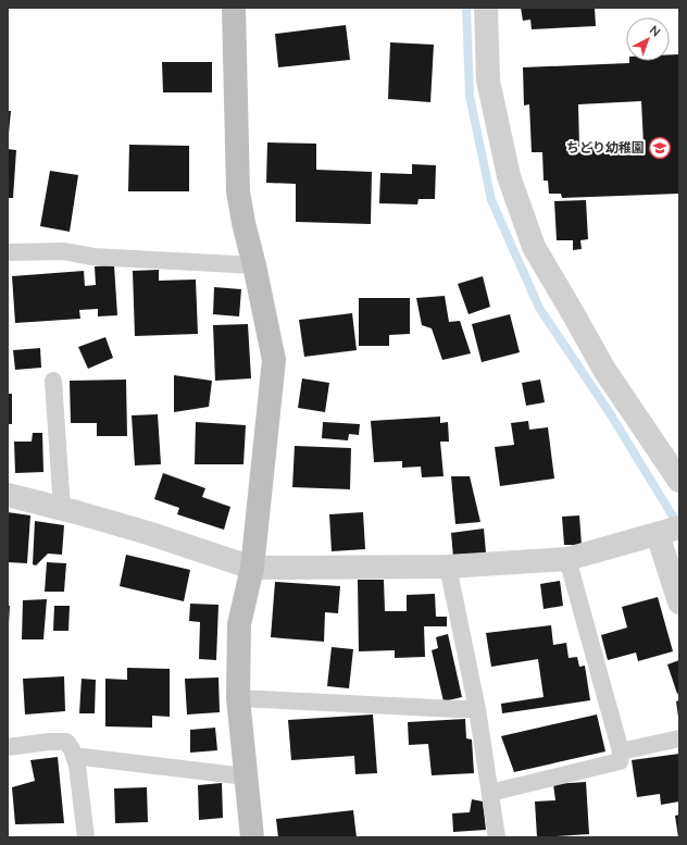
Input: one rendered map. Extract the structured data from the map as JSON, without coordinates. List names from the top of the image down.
{
  "places": {
    "school or university": ["ちどり幼稚園"]
  },
  "north": "top right"
}
